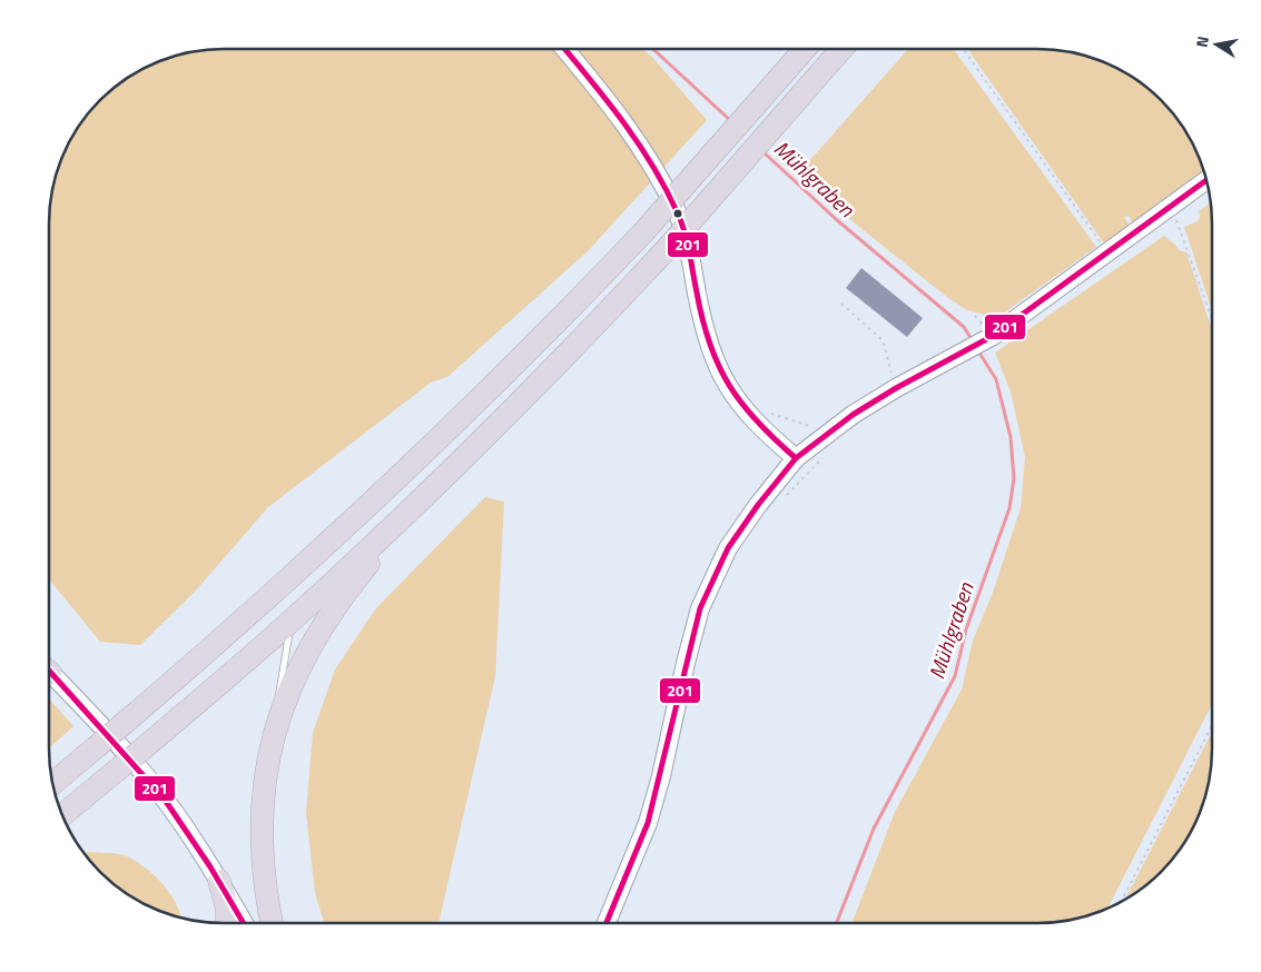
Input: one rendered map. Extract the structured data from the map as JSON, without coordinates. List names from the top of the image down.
{
  "water": ["Mühlgraben"],
  "lines": ["transit line 201"],
  "north": "left"
}
